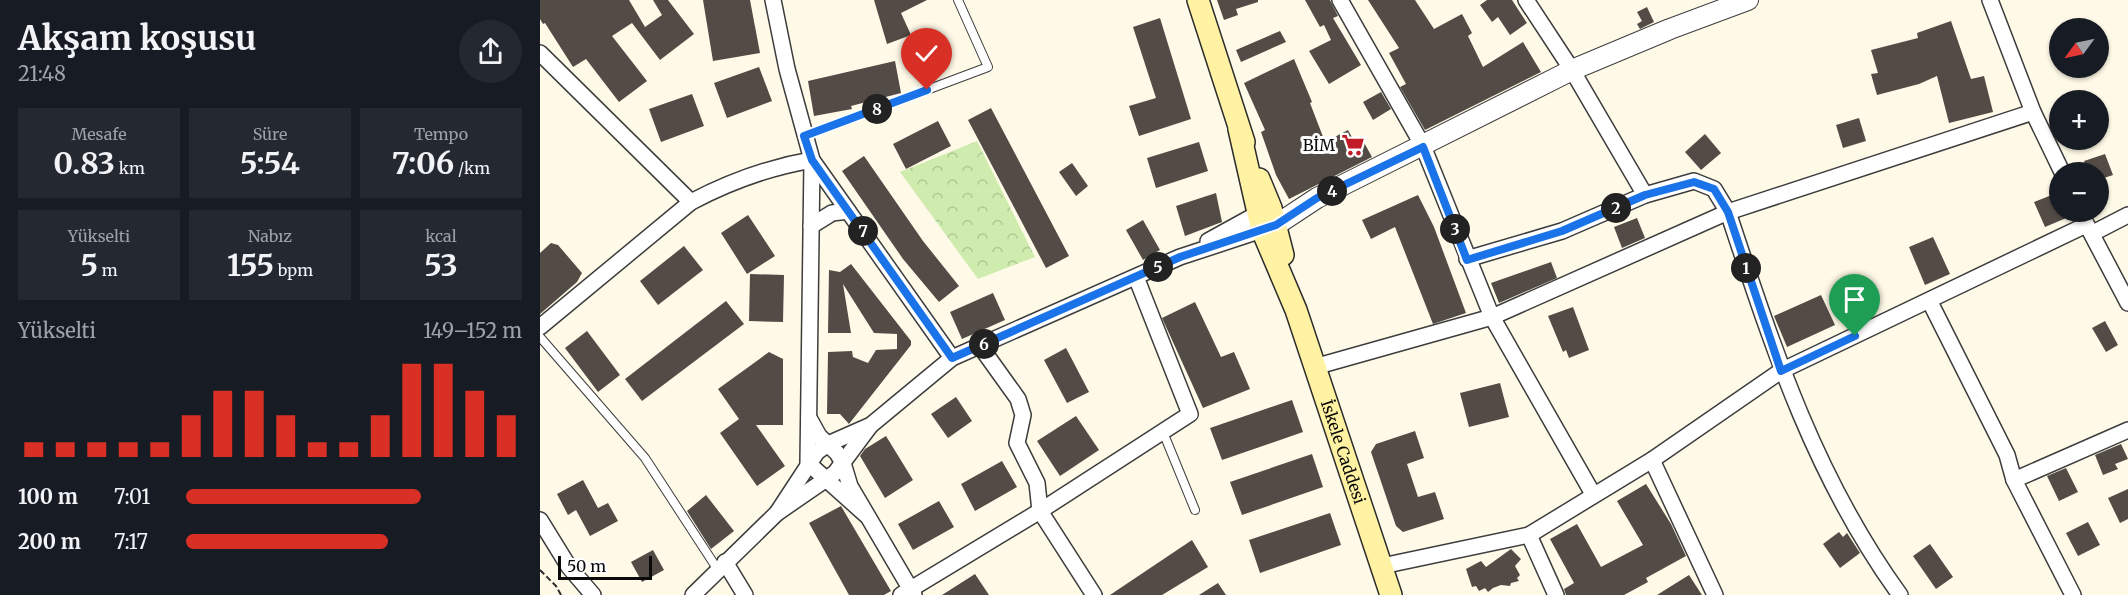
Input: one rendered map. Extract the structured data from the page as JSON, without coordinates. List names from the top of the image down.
{
  "streets": {
    "main road": ["İskele Caddesi"]
  },
  "places": {
    "supermarket": ["BİM"]
  },
  "scale_bar": "50 m",
  "north": "bottom left",
  "page": {
    "heading": ["Akşam koşusu", "21:48"],
    "map_buttons": ["+", "−"],
    "pins": [
      "8",
      "4",
      "2",
      "3",
      "7",
      "5",
      "1",
      "6"
    ],
    "stats": [
      ["Mesafe", "0.83 km"],
      ["Süre", "5:54"],
      ["Tempo", "7:06 /km"],
      ["Yükselti", "5 m"],
      ["Nabız", "155 bpm"],
      ["kcal", "53"]
    ],
    "chart": ["Yükselti", "149–152 m"],
    "list": [
      {
        "name": "100 m",
        "note": "7:01"
      },
      {
        "name": "200 m",
        "note": "7:17"
      }
    ],
    "scale": "50 m"
  }
}
